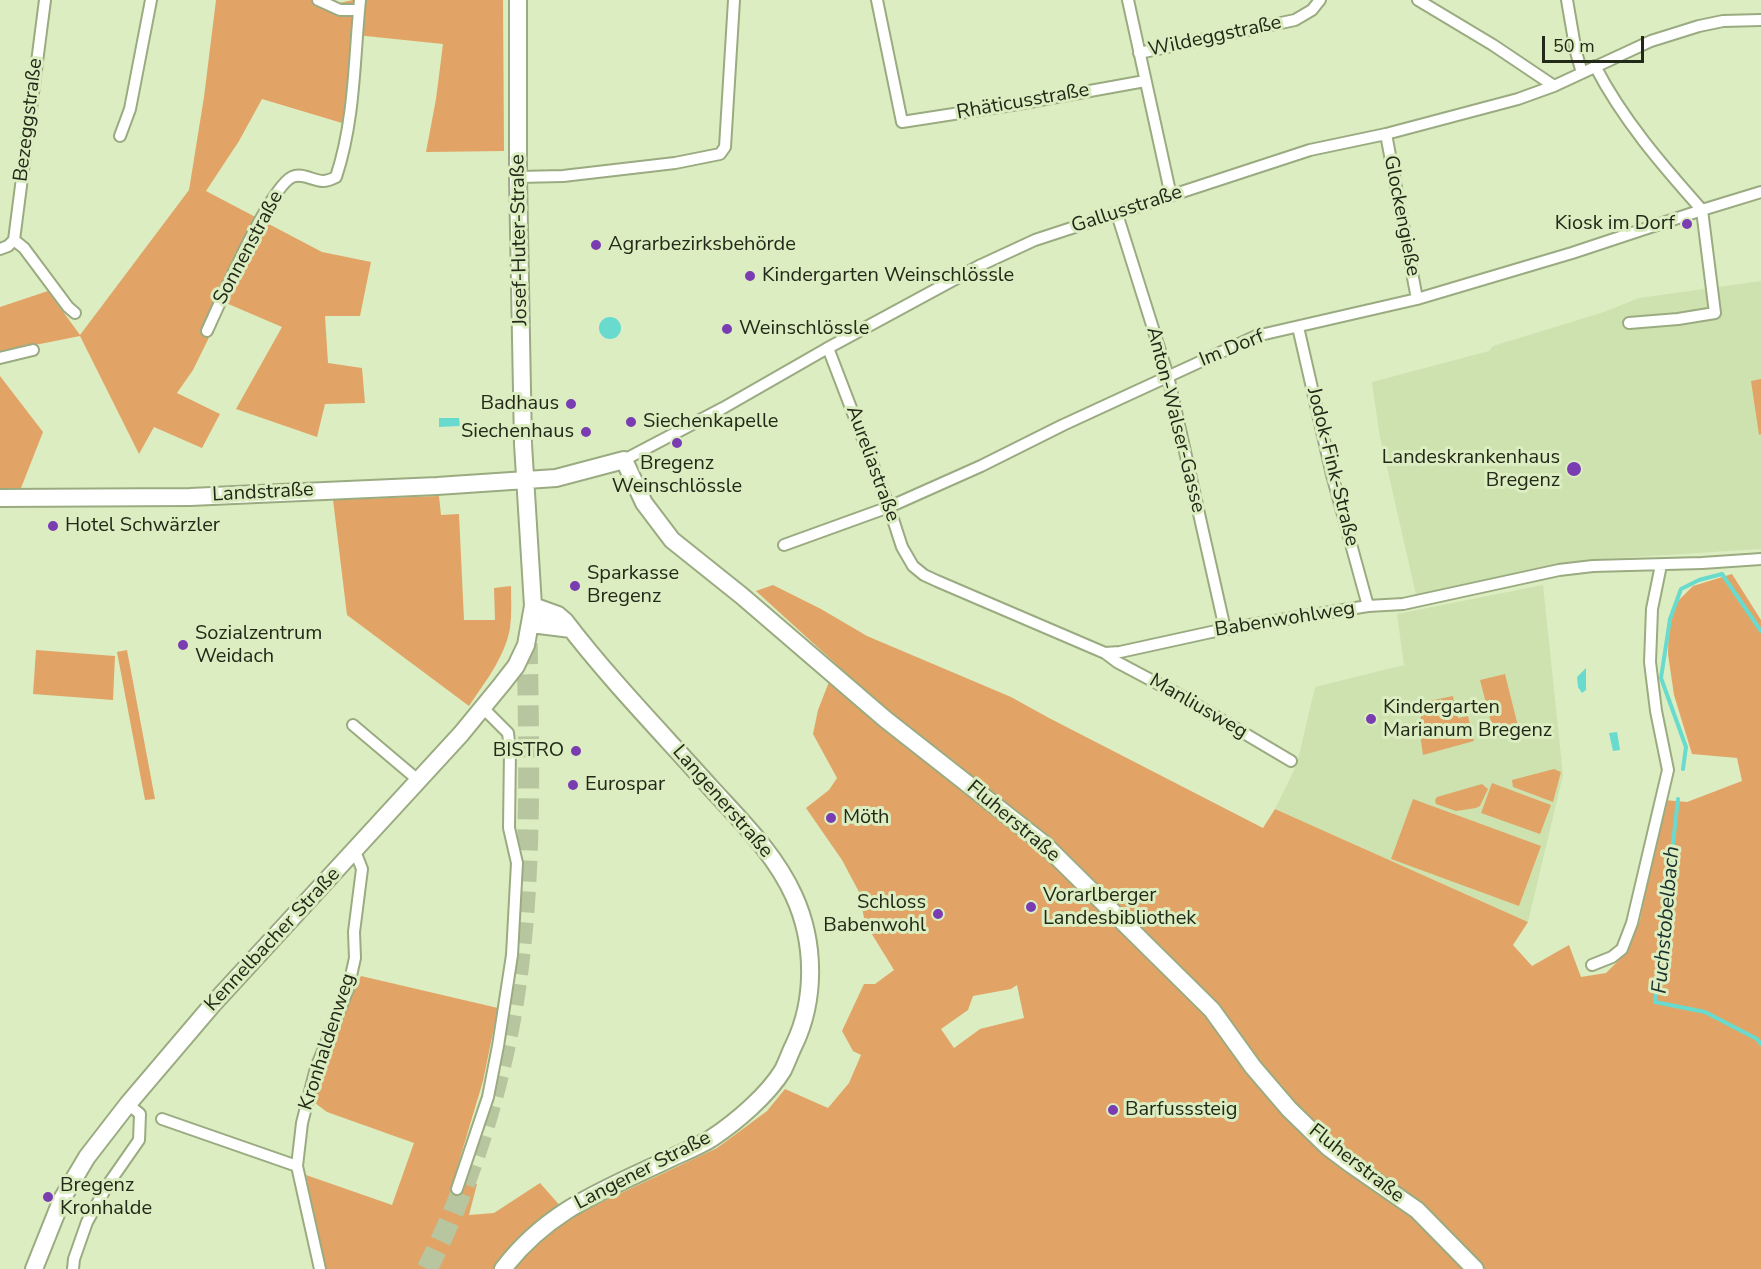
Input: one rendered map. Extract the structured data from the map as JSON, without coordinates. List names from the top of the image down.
{
  "streets": {
    "main road": [
      "Gallusstraße",
      "Josef-Huter-Straße",
      "Landstraße",
      "Langenerstraße",
      "Fluherstraße",
      "Kennelbacher Straße",
      "Langener Straße"
    ],
    "street": [
      "Wildeggstraße",
      "Rhäticusstraße",
      "Bezeggstraße",
      "Glockengieße",
      "Sonnenstraße",
      "Im Dorf",
      "Anton-Walser-Gasse",
      "Aureliastraße",
      "Jodok-Fink-Straße",
      "Babenwohlweg",
      "Manliusweg",
      "Kronhaldenweg"
    ]
  },
  "crossings": [
    ["Gallusstraße", "Glockengieße"],
    ["Gallusstraße", "Josef-Huter-Straße"],
    ["Gallusstraße", "Anton-Walser-Gasse"],
    ["Gallusstraße", "Aureliastraße"],
    ["Gallusstraße", "Landstraße"],
    ["Gallusstraße", "Fluherstraße"],
    ["Glockengieße", "Im Dorf"],
    ["Josef-Huter-Straße", "Landstraße"],
    ["Im Dorf", "Anton-Walser-Gasse"],
    ["Im Dorf", "Aureliastraße"],
    ["Im Dorf", "Jodok-Fink-Straße"],
    ["Anton-Walser-Gasse", "Babenwohlweg"],
    ["Aureliastraße", "Babenwohlweg"],
    ["Aureliastraße", "Manliusweg"],
    ["Jodok-Fink-Straße", "Babenwohlweg"],
    ["Babenwohlweg", "Manliusweg"],
    ["Langenerstraße", "Langener Straße"],
    ["Kennelbacher Straße", "Kronhaldenweg"]
  ],
  "water": ["Fuchstobelbach"],
  "places": [
    "Kiosk im Dorf",
    "Agrarbezirksbehörde",
    "Kindergarten Weinschlössle",
    "Weinschlössle",
    "Badhaus",
    "Siechenkapelle",
    "Siechenhaus",
    "Bregenz Weinschlössle",
    "Landeskrankenhaus Bregenz",
    "Hotel Schwärzler",
    "Sparkasse Bregenz",
    "Sozialzentrum Weidach",
    "Kindergarten Marianum Bregenz",
    "BISTRO",
    "Eurospar",
    "Möth",
    "Vorarlberger Landesbibliothek",
    "Schloss Babenwohl",
    "Barfusssteig",
    "Bregenz Kronhalde"
  ],
  "scale_bar": "50 m"
}
